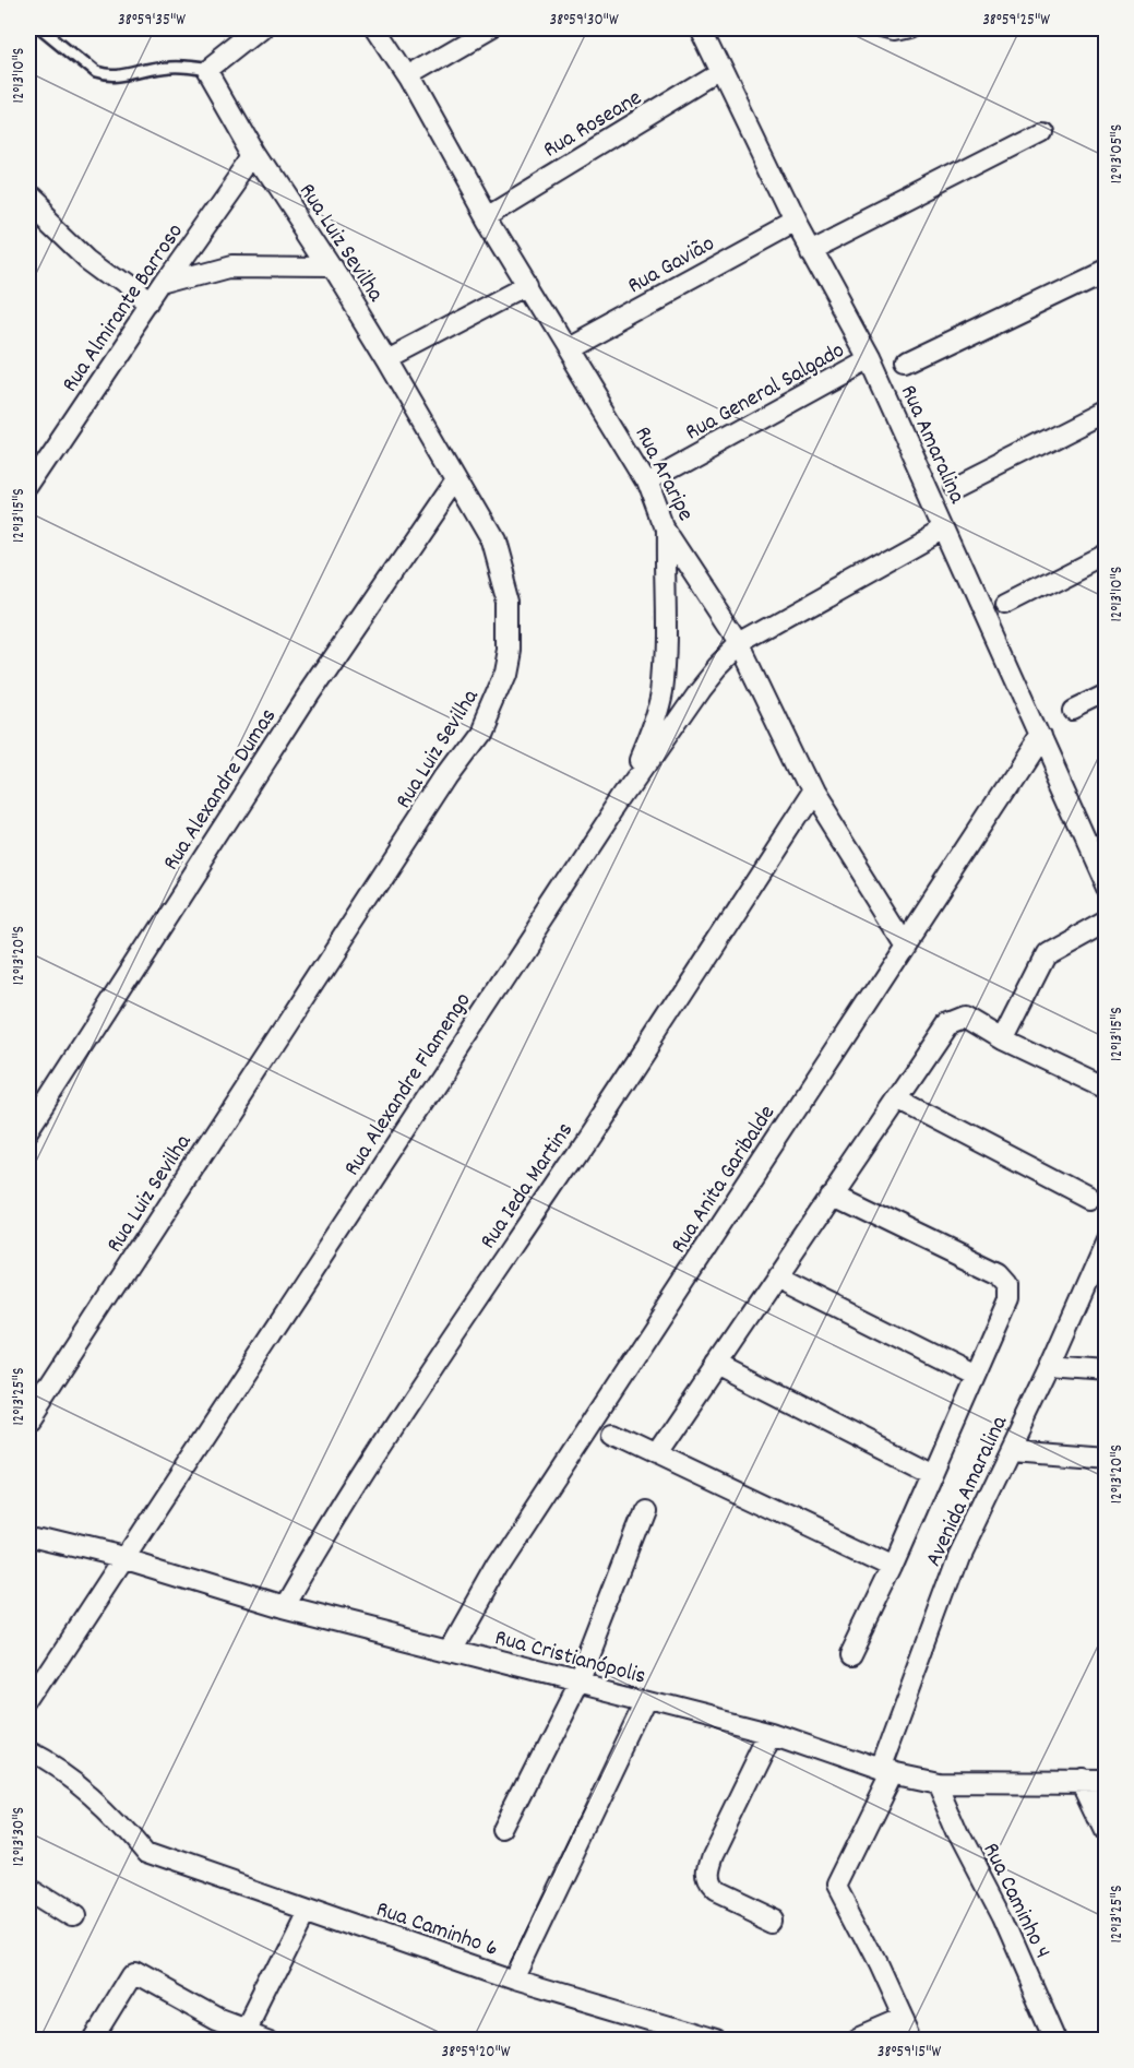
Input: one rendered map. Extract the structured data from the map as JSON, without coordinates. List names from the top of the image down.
{
  "streets": {
    "street": [
      "Rua Roseane",
      "Rua Luiz Sevilha",
      "Rua Gavião",
      "Rua Almirante Barroso",
      "Rua General Salgado",
      "Rua Amaralina",
      "Rua Araripe",
      "Rua Alexandre Dumas",
      "Rua Alexandre Flamengo",
      "Rua Anita Garibalde",
      "Rua Ieda Martins",
      "Avenida Amaralina",
      "Rua Cristianópolis",
      "Rua Caminho 4",
      "Rua Caminho 6"
    ]
  },
  "crossings": [
    ["Rua Roseane", "Rua Amaralina"],
    ["Rua Roseane", "Rua Araripe"],
    ["Rua Luiz Sevilha", "Rua Almirante Barroso"],
    ["Rua Luiz Sevilha", "Rua Alexandre Dumas"],
    ["Rua Gavião", "Rua Amaralina"],
    ["Rua Gavião", "Rua Araripe"],
    ["Rua General Salgado", "Rua Amaralina"],
    ["Rua General Salgado", "Rua Araripe"],
    ["Rua Amaralina", "Rua Alexandre Flamengo"],
    ["Rua Amaralina", "Rua Anita Garibalde"],
    ["Rua Araripe", "Rua Alexandre Flamengo"],
    ["Rua Araripe", "Rua Anita Garibalde"],
    ["Rua Araripe", "Rua Ieda Martins"],
    ["Rua Alexandre Flamengo", "Rua Cristianópolis"],
    ["Rua Anita Garibalde", "Rua Cristianópolis"],
    ["Rua Ieda Martins", "Rua Cristianópolis"],
    ["Avenida Amaralina", "Rua Cristianópolis"],
    ["Rua Cristianópolis", "Rua Caminho 4"]
  ],
  "coordinates": [
    "38°59'35\"W",
    "38°59'30\"W",
    "38°59'25\"W",
    "12°13'10\"S",
    "12°13'05\"S",
    "12°13'15\"S",
    "12°13'20\"S",
    "12°13'25\"S",
    "12°13'30\"S",
    "38°59'20\"W",
    "38°59'15\"W"
  ]
}
